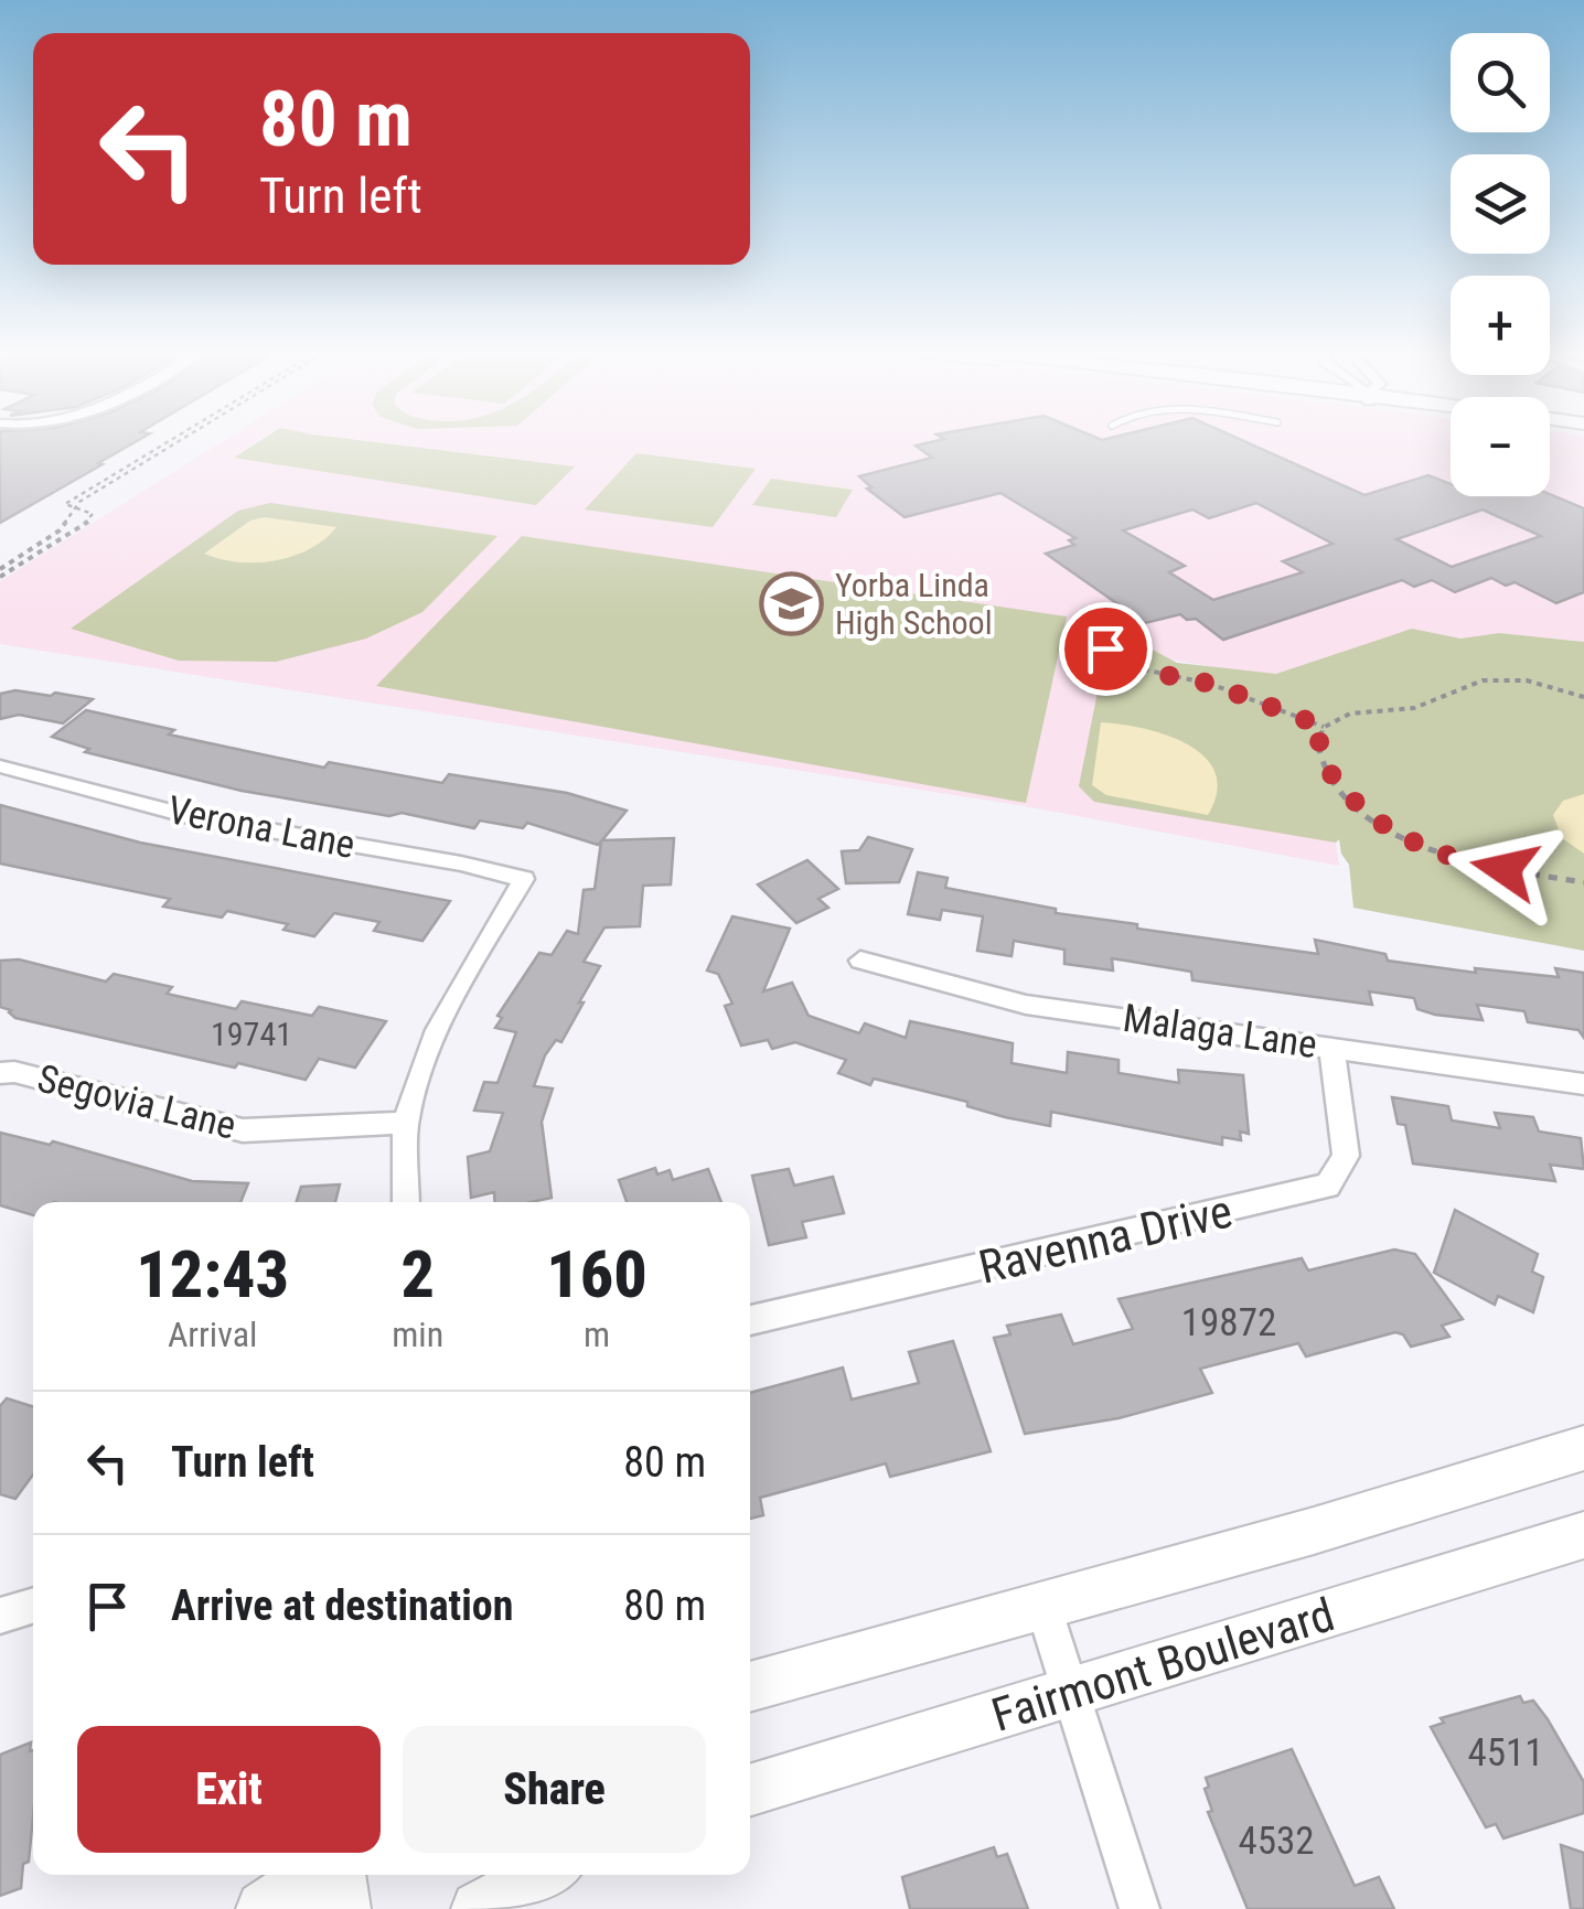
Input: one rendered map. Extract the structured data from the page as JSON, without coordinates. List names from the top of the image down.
{
  "streets": {
    "main road": ["Fairmont Boulevard"],
    "street": [
      "Verona Lane",
      "Malaga Lane",
      "Segovia Lane",
      "Ravenna Drive"
    ]
  },
  "crossings": [
    ["Verona Lane", "Segovia Lane"],
    ["Malaga Lane", "Ravenna Drive"]
  ],
  "places": {
    "school or university": ["Yorba Linda High School"]
  },
  "house_numbers": [
    "19741",
    "19872",
    "4511",
    "4532"
  ],
  "page": {
    "map_buttons": ["+", "−"],
    "turn": ["80 m", "Turn left"],
    "eta": [
      "12:43",
      "Arrival",
      "2",
      "min",
      "160",
      "m"
    ],
    "list": [
      {
        "name": "Turn left",
        "value": "80 m"
      },
      {
        "name": "Arrive at destination",
        "value": "80 m"
      }
    ],
    "buttons": ["Exit", "Share"]
  }
}
